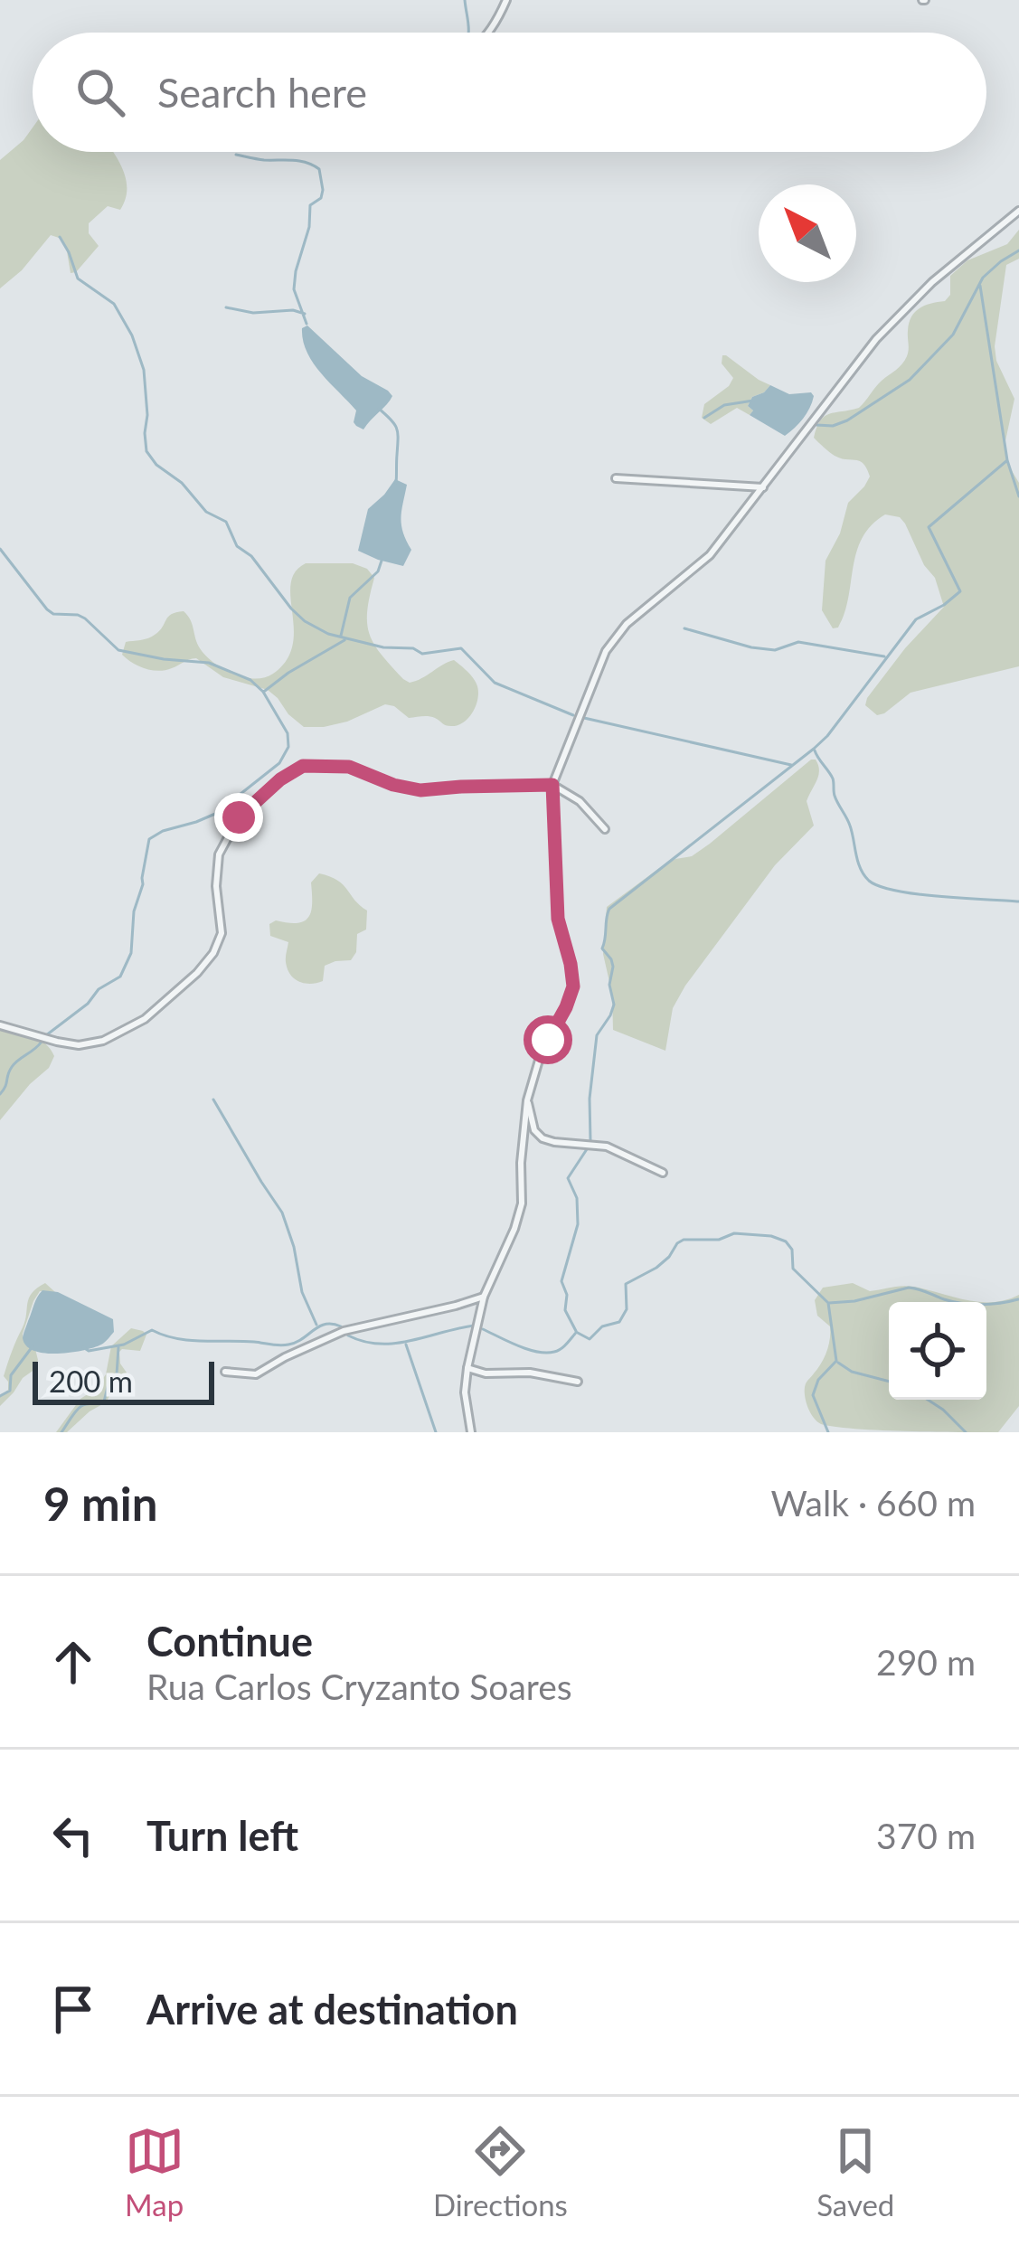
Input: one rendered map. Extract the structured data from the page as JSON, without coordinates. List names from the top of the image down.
{
  "scale_bar": "200 m",
  "north": "top left",
  "page": {
    "search": "Search here",
    "scale": "200 m",
    "heading": ["9 min", "Walk · 660 m"],
    "list": [
      ["Continue", "Rua Carlos Cryzanto Soares", "290 m"],
      ["Turn left", "370 m"],
      "Arrive at destination"
    ],
    "nav": ["Map", "Directions", "Saved"]
  }
}
